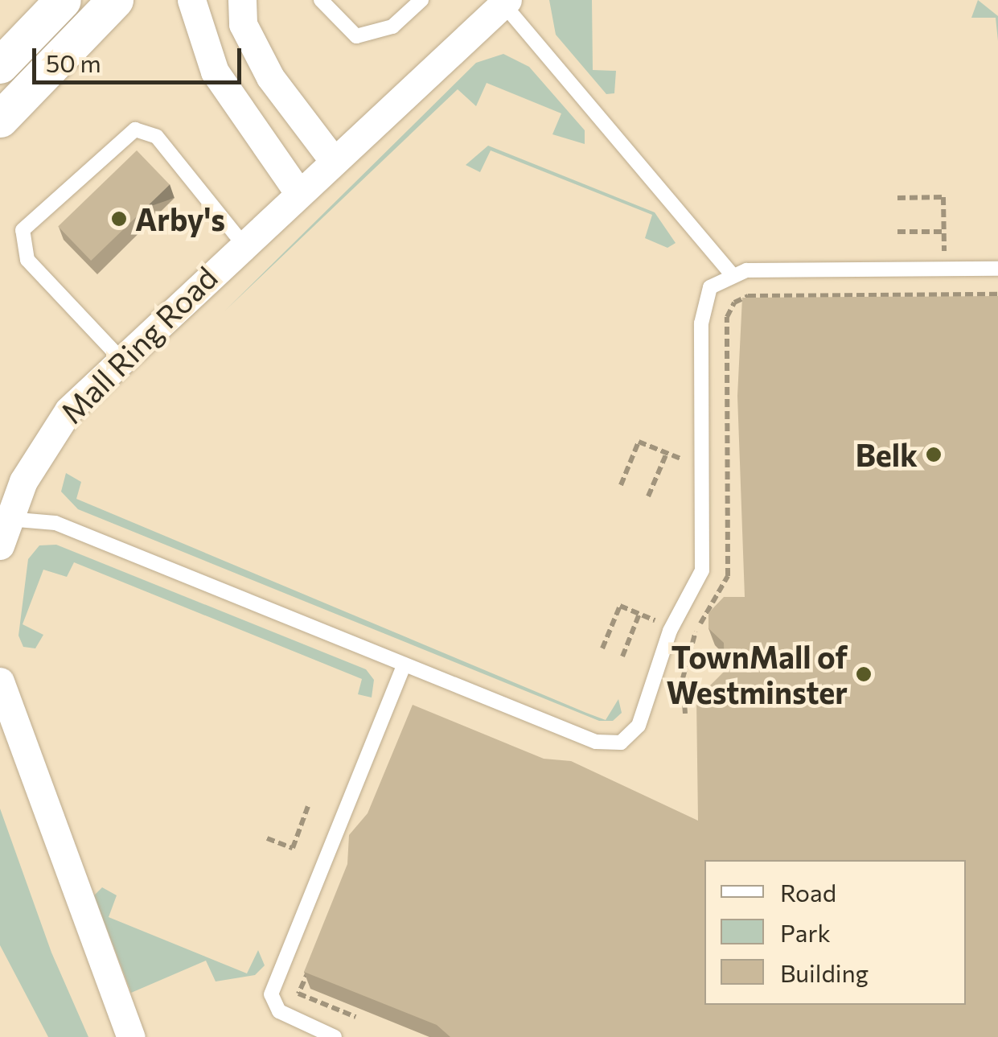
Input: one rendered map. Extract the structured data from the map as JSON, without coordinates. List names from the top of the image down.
{
  "streets": {
    "street": ["Mall Ring Road"]
  },
  "places": ["Arby's", "Belk", "TownMall of Westminster"],
  "legend": ["Road", "Park", "Building"],
  "scale_bar": "50 m"
}
